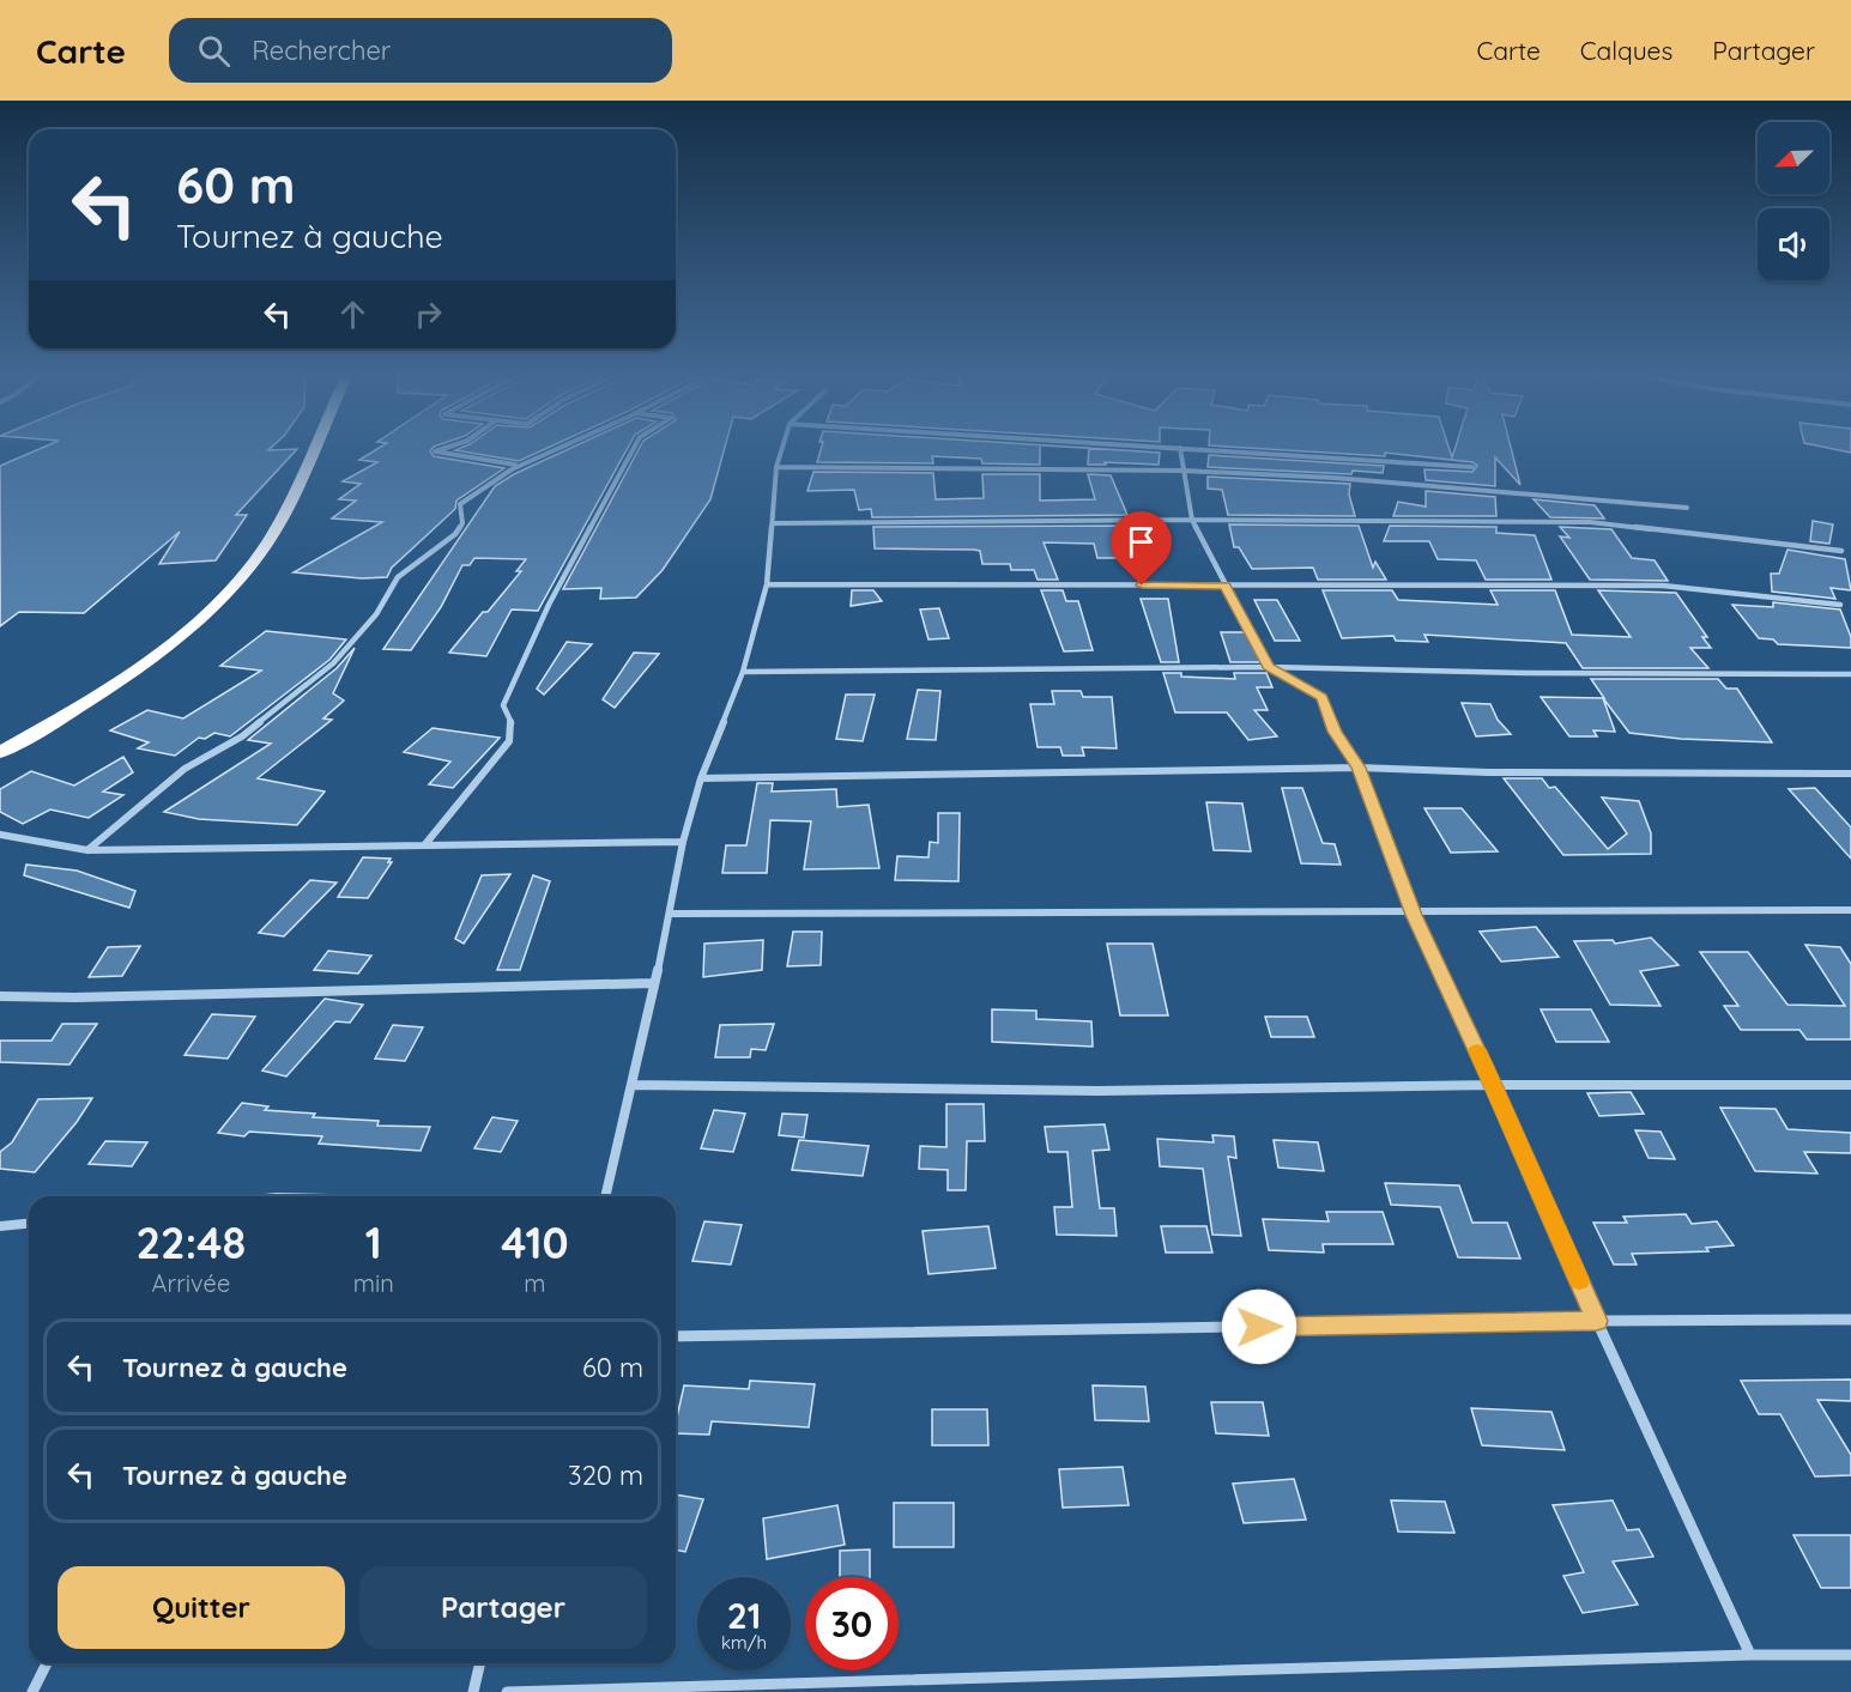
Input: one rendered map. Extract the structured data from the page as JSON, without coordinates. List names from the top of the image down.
{
  "north": "bottom left",
  "page": {
    "header": "Carte",
    "search": "Rechercher",
    "nav": ["Carte", "Calques", "Partager"],
    "turn": ["60 m", "Tournez à gauche"],
    "eta": [
      "22:48",
      "Arrivée",
      "1",
      "min",
      "410",
      "m"
    ],
    "list": [
      {
        "name": "Tournez à gauche",
        "value": "60 m"
      },
      {
        "name": "Tournez à gauche",
        "value": "320 m"
      }
    ],
    "buttons": ["Quitter", "Partager"],
    "speed": "21 km/h",
    "limit": "30"
  }
}
